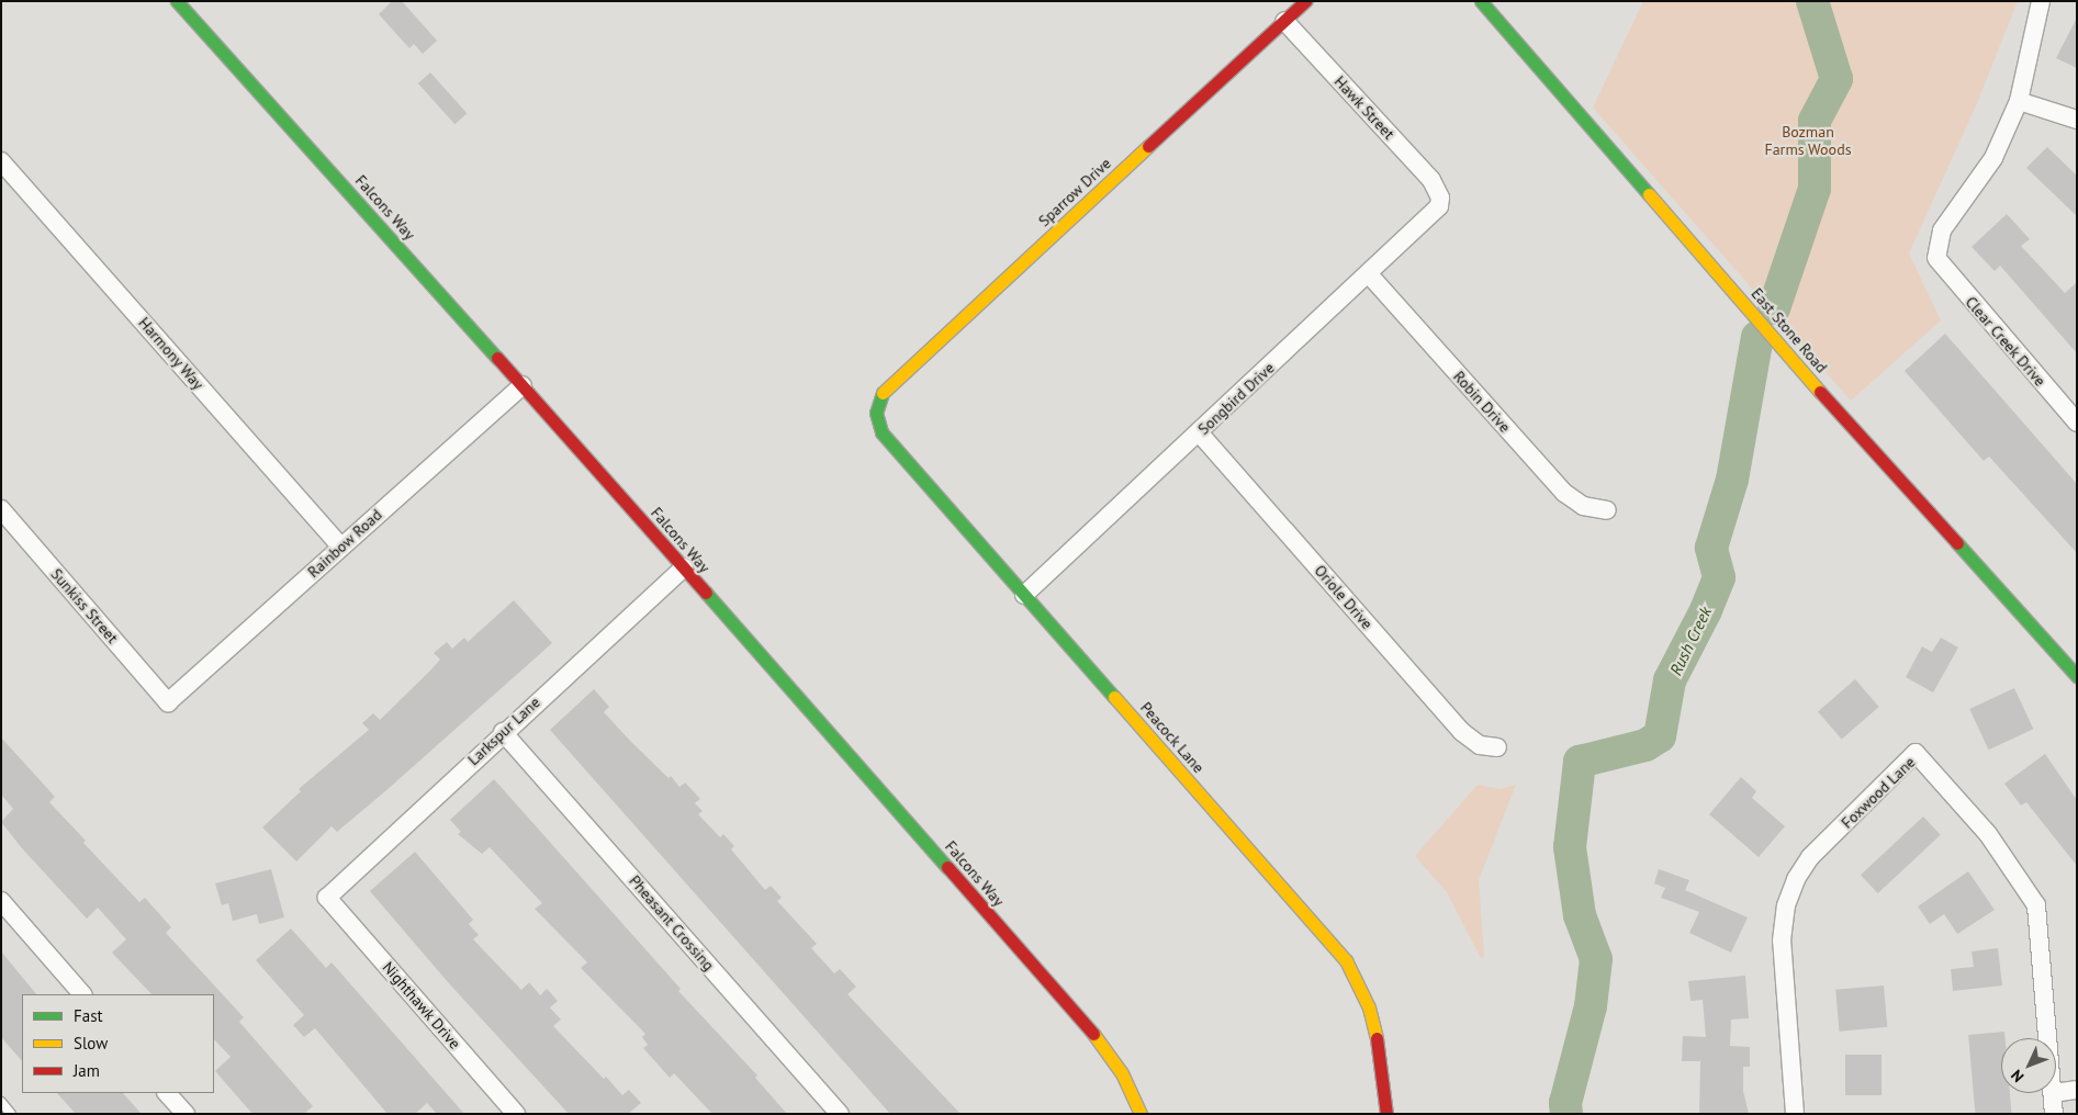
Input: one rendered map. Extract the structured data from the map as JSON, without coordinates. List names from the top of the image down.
{
  "streets": {
    "street": [
      "Hawk Street",
      "Sparrow Drive",
      "Falcons Way",
      "East Stone Road",
      "Clear Creek Drive",
      "Harmony Way",
      "Songbird Drive",
      "Robin Drive",
      "Rainbow Road",
      "Oriole Drive",
      "Sunkiss Street",
      "Larkspur Lane",
      "Peacock Lane",
      "Foxwood Lane",
      "Pheasant Crossing",
      "Nighthawk Drive"
    ]
  },
  "crossings": [
    ["Hawk Street", "Sparrow Drive"],
    ["Hawk Street", "Songbird Drive"],
    ["Sparrow Drive", "Peacock Lane"],
    ["Falcons Way", "Rainbow Road"],
    ["Falcons Way", "Larkspur Lane"],
    ["Harmony Way", "Rainbow Road"],
    ["Songbird Drive", "Robin Drive"],
    ["Songbird Drive", "Oriole Drive"],
    ["Songbird Drive", "Peacock Lane"],
    ["Rainbow Road", "Sunkiss Street"],
    ["Larkspur Lane", "Pheasant Crossing"],
    ["Larkspur Lane", "Nighthawk Drive"]
  ],
  "water": ["Rush Creek"],
  "parks": ["Bozman Farms Woods"],
  "legend": ["Fast", "Slow", "Jam"],
  "north": "bottom left"
}
